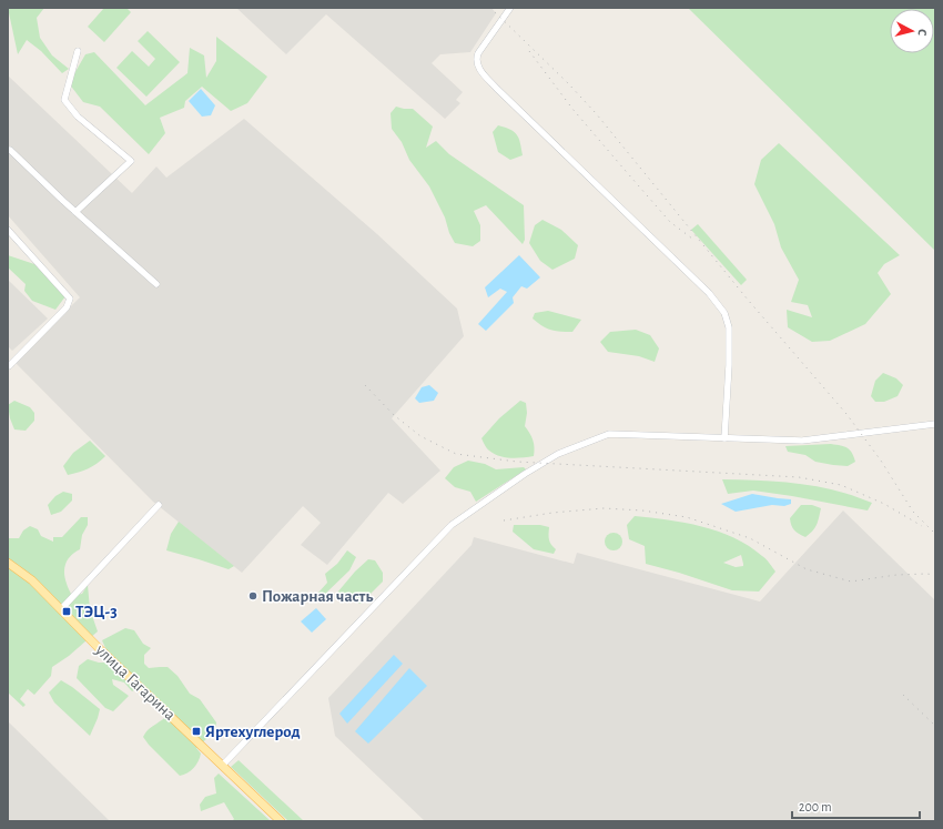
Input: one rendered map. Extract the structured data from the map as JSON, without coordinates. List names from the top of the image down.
{
  "streets": {
    "main road": ["улица Гагарина"]
  },
  "places": {
    "other": ["Пожарная часть"],
    "transit": ["ТЭЦ-3", "Яртехуглерод"]
  },
  "scale_bar": "200 m",
  "north": "right"
}
